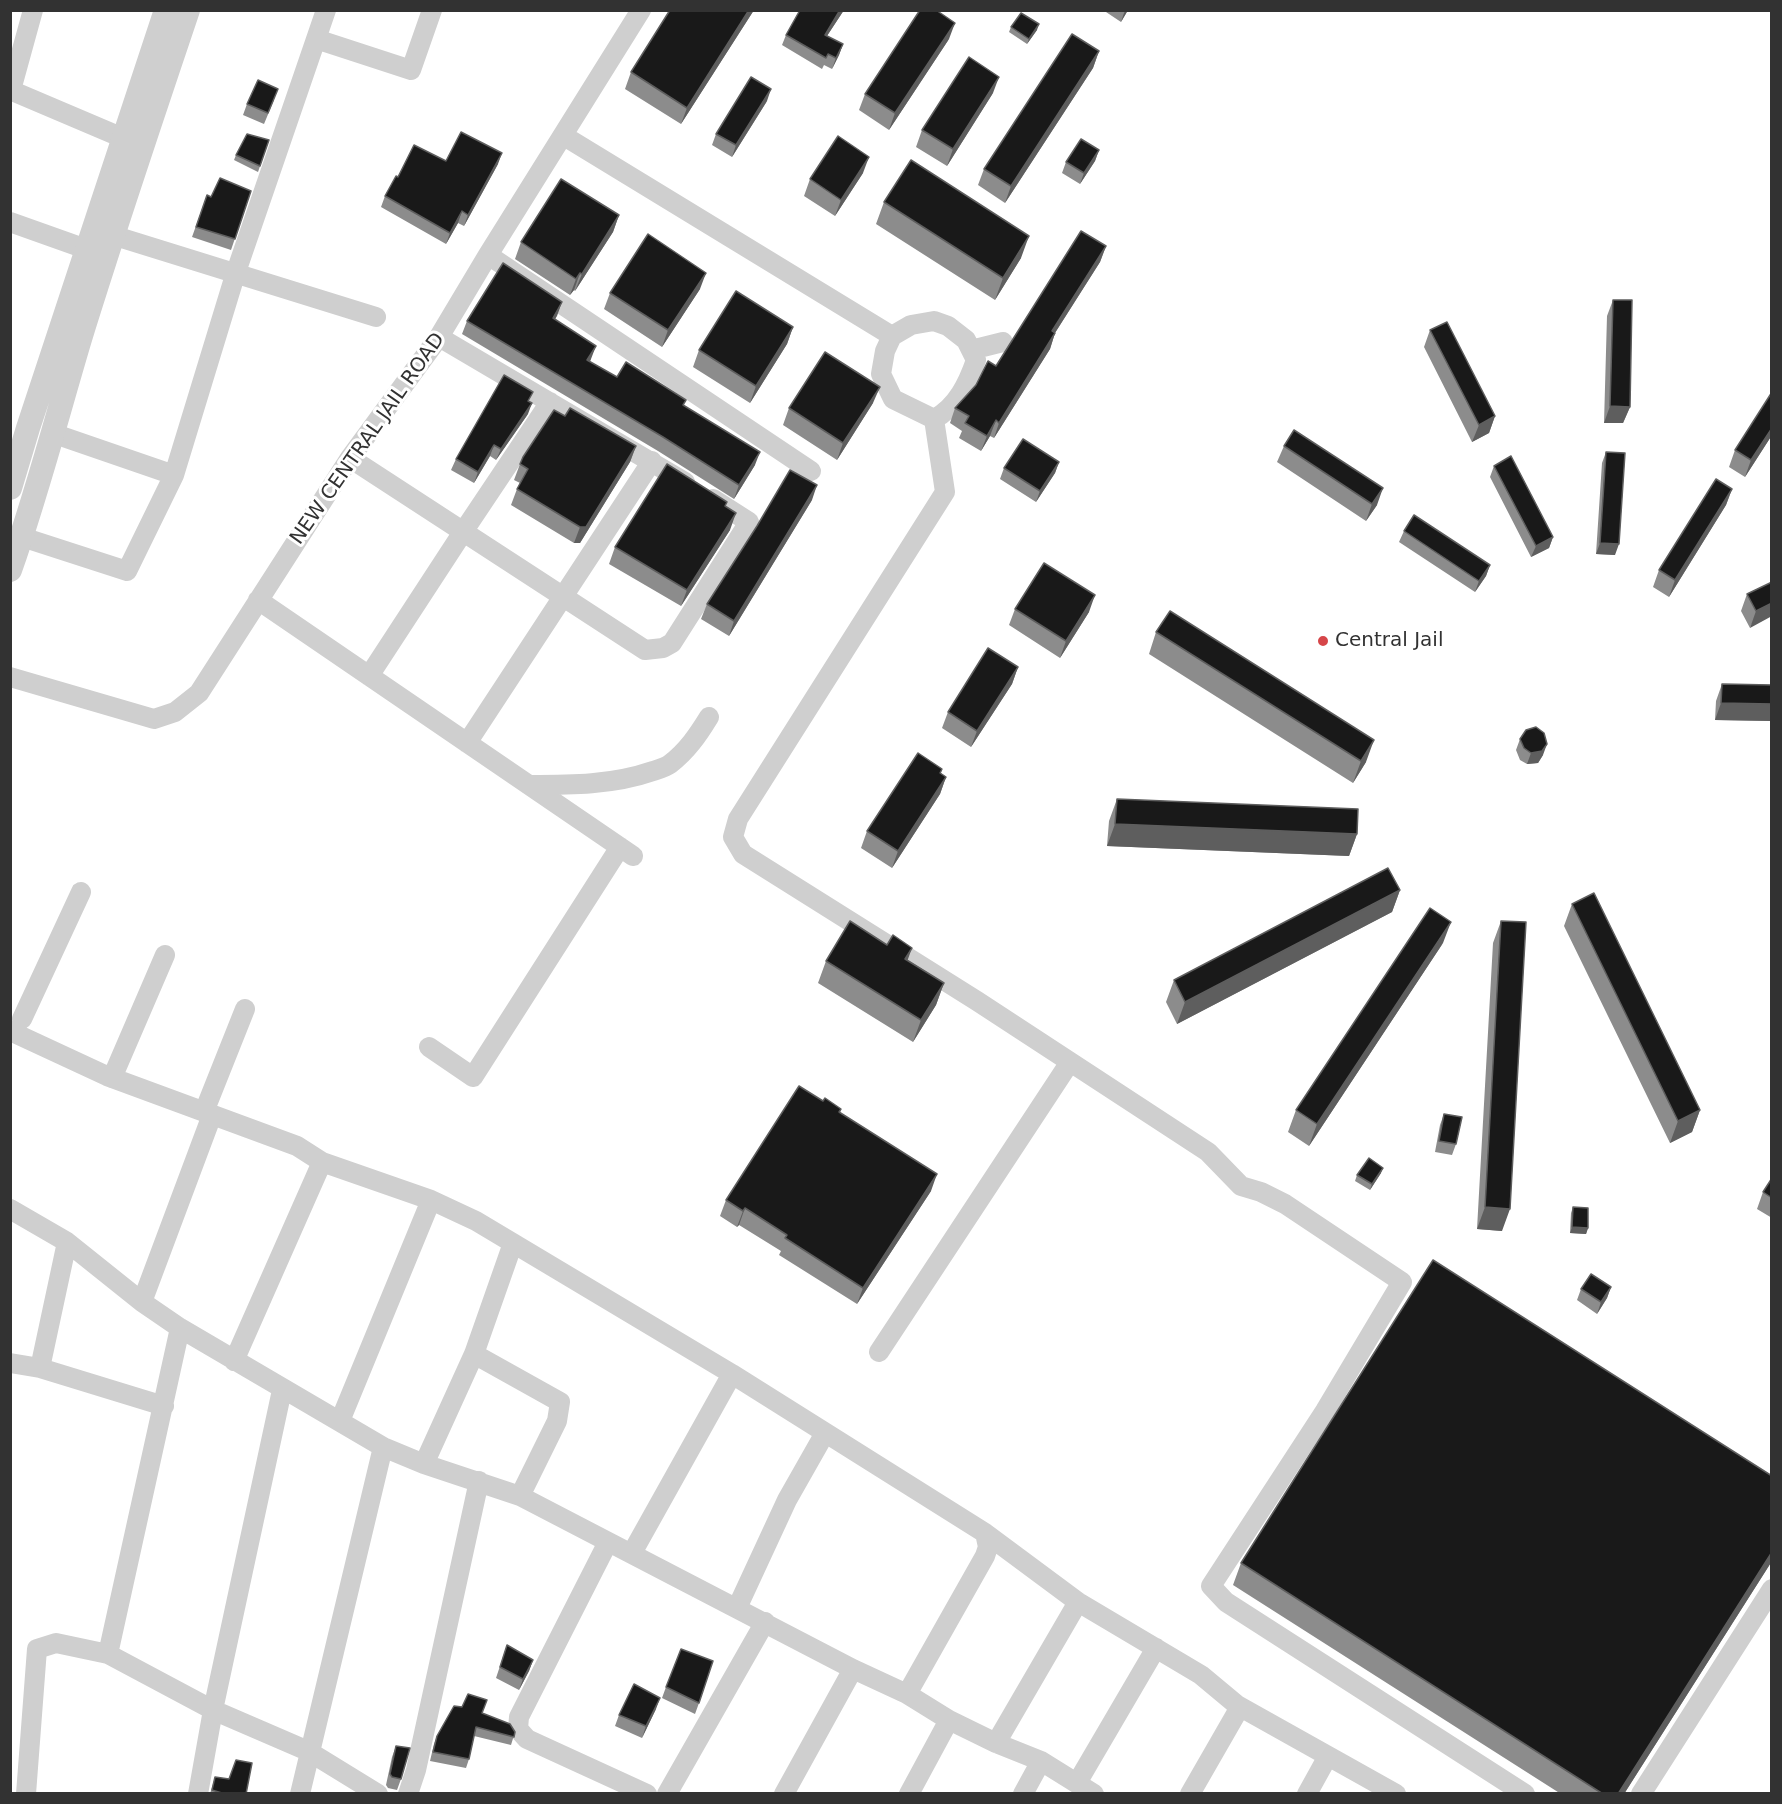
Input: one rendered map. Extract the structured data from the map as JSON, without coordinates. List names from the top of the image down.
{
  "streets": {
    "street": ["NEW CENTRAL JAIL ROAD"]
  },
  "places": ["Central Jail"]
}
